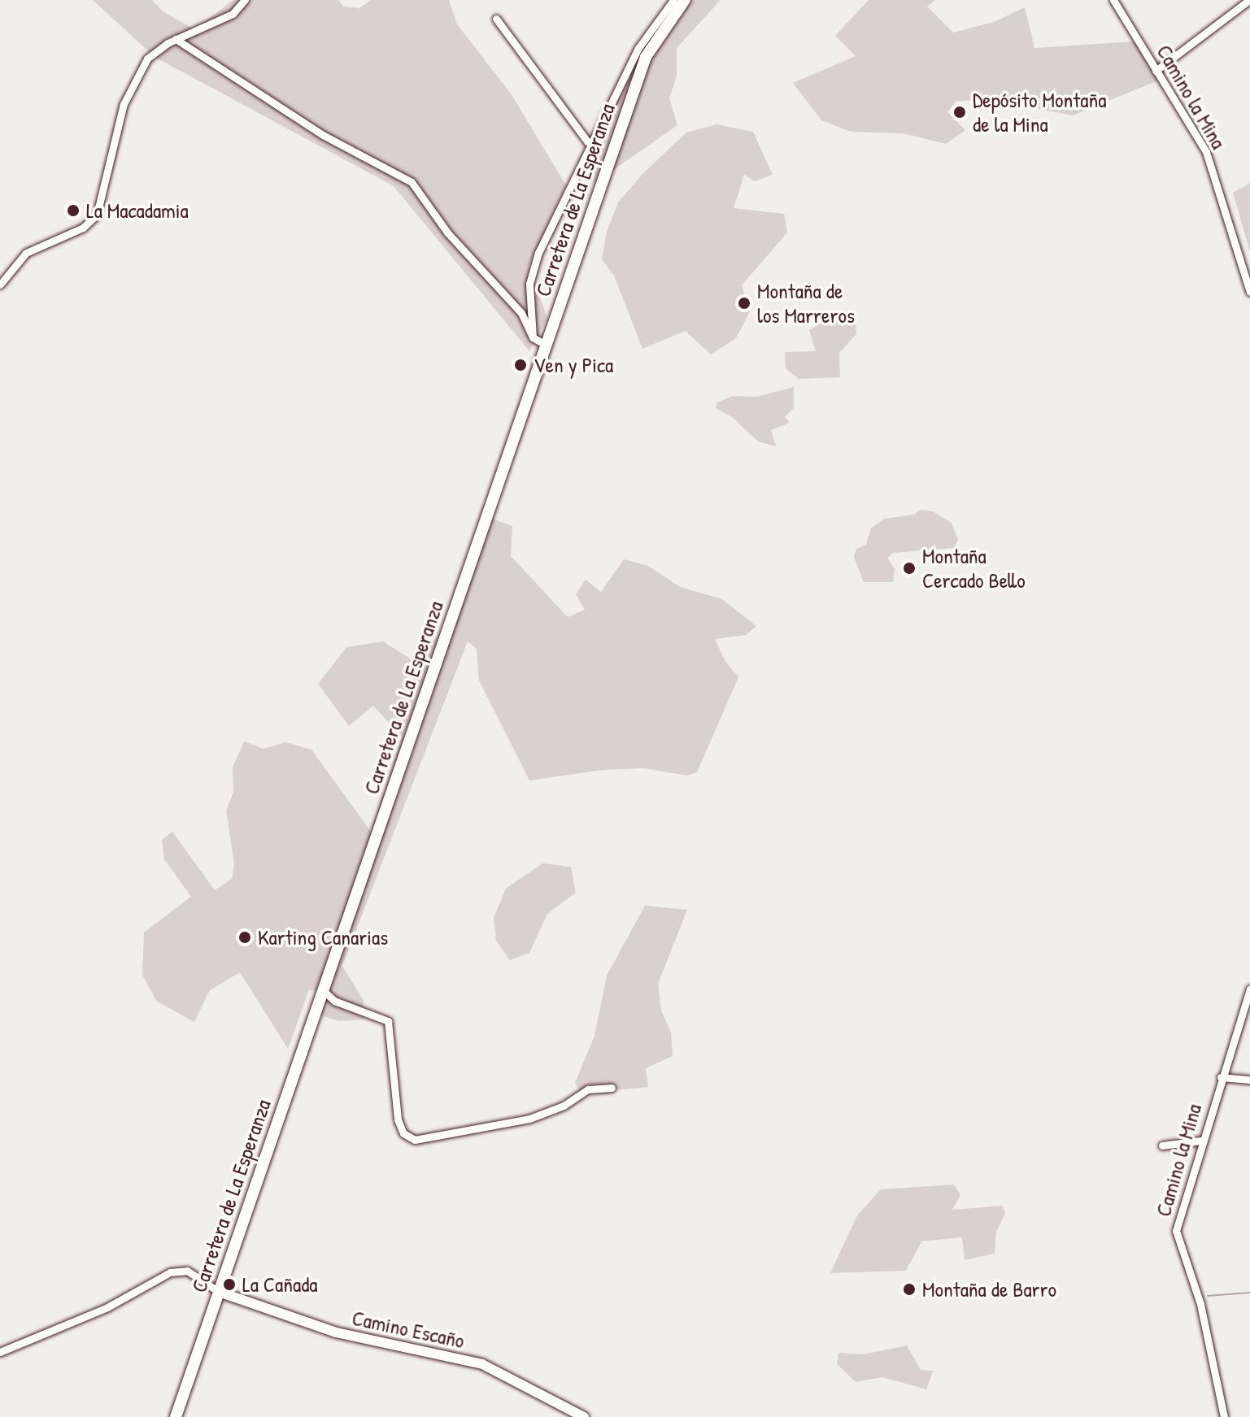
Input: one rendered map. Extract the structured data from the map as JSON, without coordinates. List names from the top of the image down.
{
  "streets": {
    "main road": ["Carretera de La Esperanza", "Camino Escaño"],
    "street": ["Camino la Mina"]
  },
  "crossings": [
    ["Carretera de La Esperanza", "Camino Escaño"]
  ],
  "places": [
    "Depósito Montaña de la Mina",
    "La Macadamia",
    "Montaña de los Marreros",
    "Ven y Pica",
    "Montaña Cercado Bello",
    "Karting Canarias",
    "La Cañada",
    "Montaña de Barro"
  ]
}
